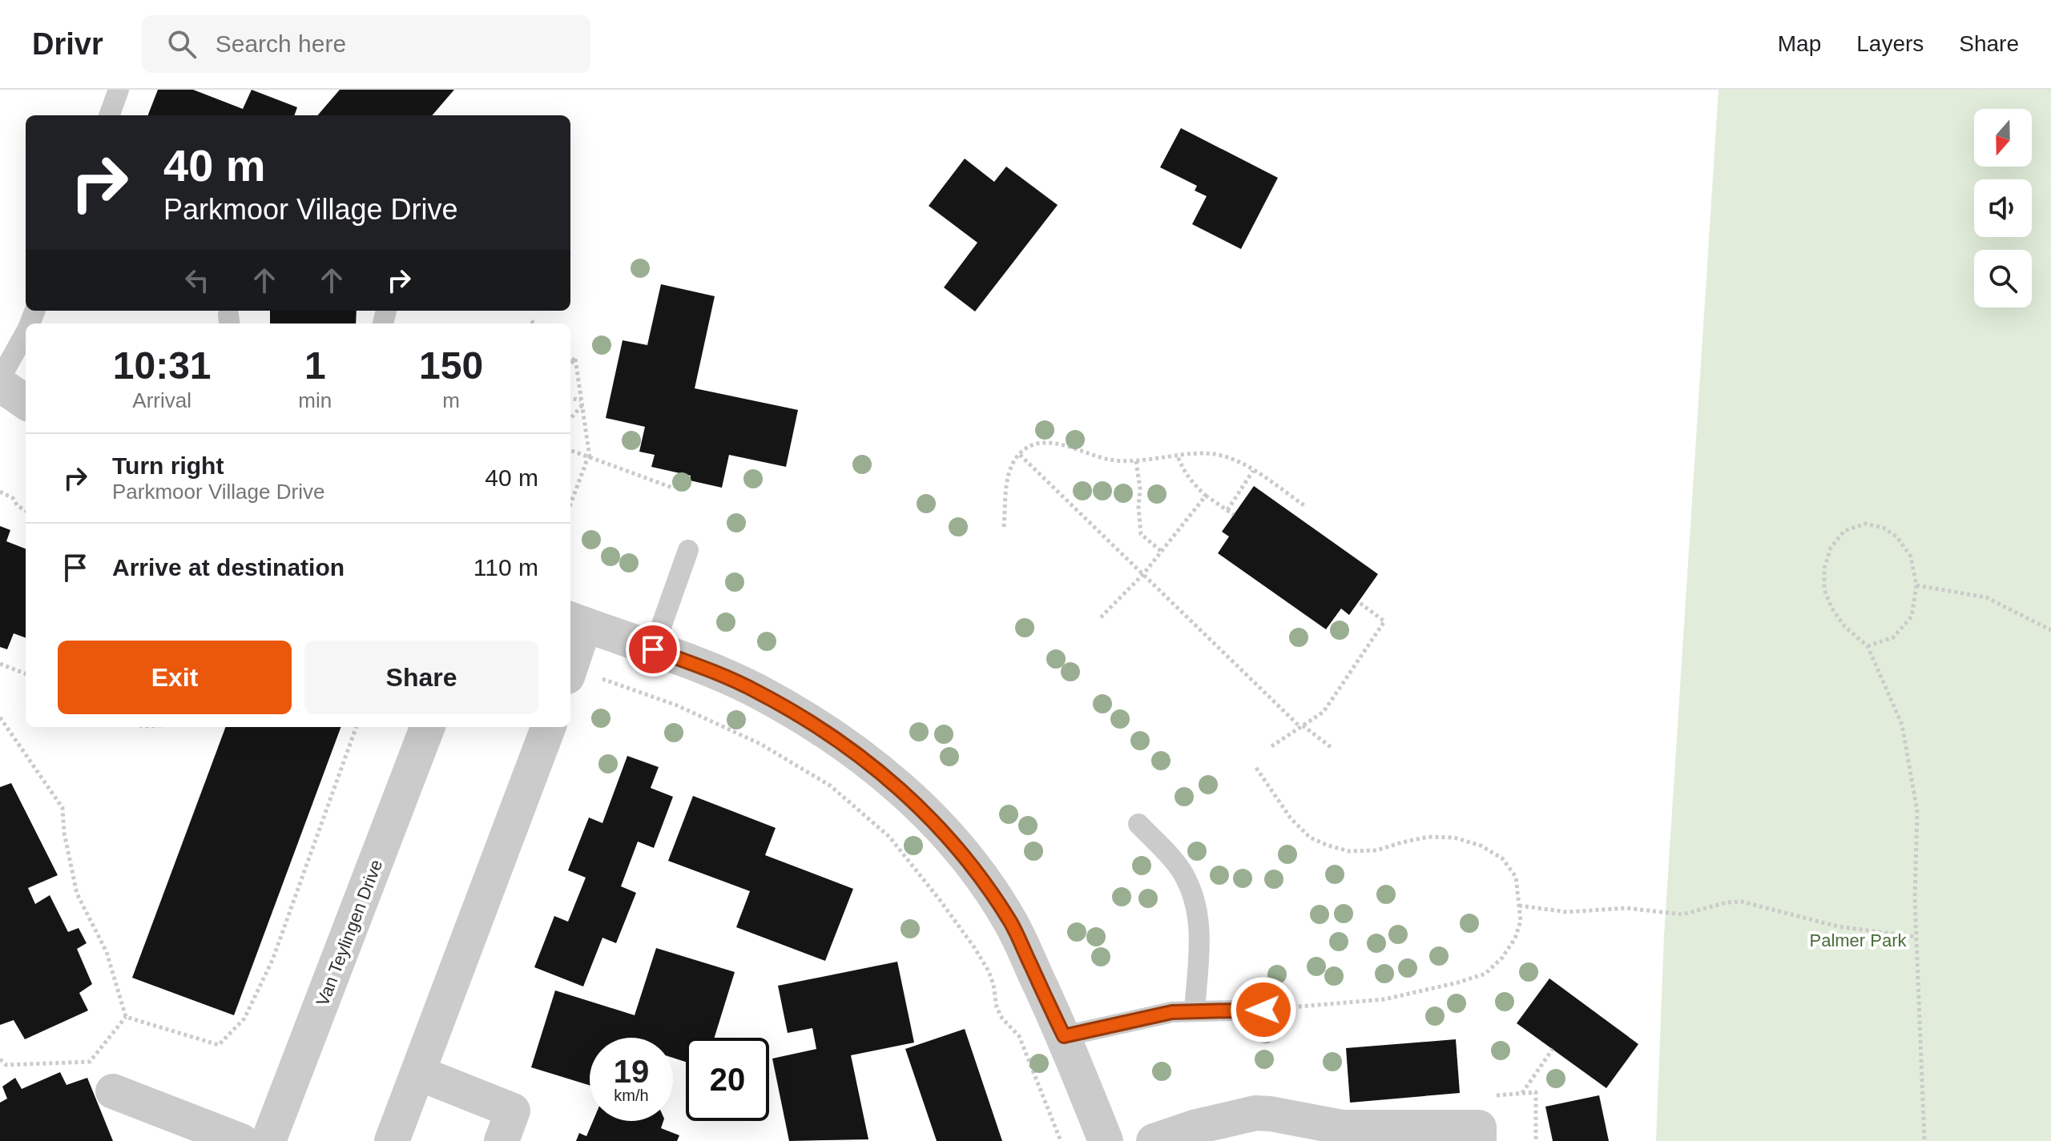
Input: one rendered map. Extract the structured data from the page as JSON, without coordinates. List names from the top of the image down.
{
  "streets": {
    "street": ["Van Teylingen Drive"]
  },
  "parks": ["Palmer Park"],
  "north": "bottom",
  "page": {
    "header": "Drivr",
    "search": "Search here",
    "nav": ["Map", "Layers", "Share"],
    "turn": ["40 m", "Parkmoor Village Drive"],
    "eta": [
      "10:31",
      "Arrival",
      "1",
      "min",
      "150",
      "m"
    ],
    "list": [
      {
        "name": "Turn right",
        "note": "Parkmoor Village Drive",
        "value": "40 m"
      },
      {
        "name": "Arrive at destination",
        "value": "110 m"
      }
    ],
    "buttons": ["Exit", "Share"],
    "speed": "19 km/h",
    "limit": "20"
  }
}
